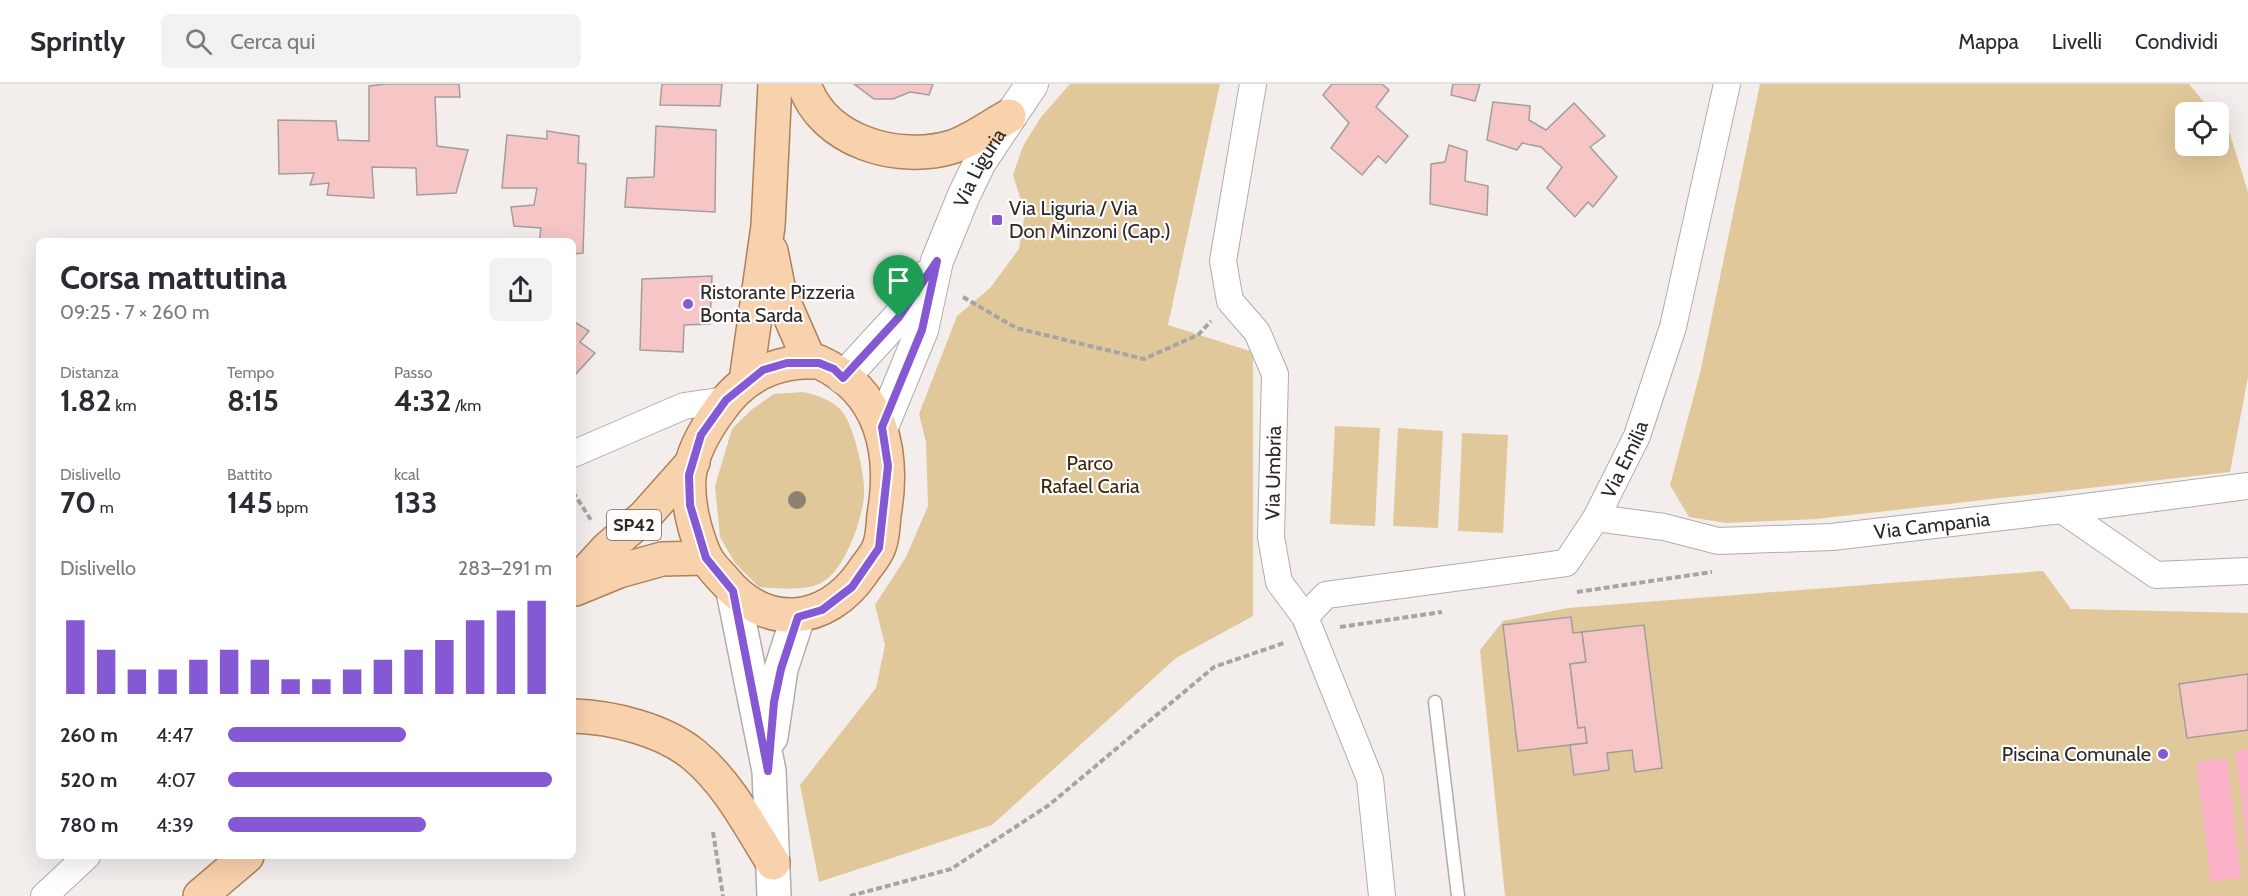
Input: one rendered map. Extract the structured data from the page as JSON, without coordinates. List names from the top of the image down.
{
  "streets": {
    "main road": ["SP42"],
    "street": [
      "Via Liguria",
      "Via Emilia",
      "Via Umbria",
      "Via Campania"
    ]
  },
  "crossings": [
    ["Via Emilia", "Via Umbria"],
    ["Via Emilia", "Via Campania"]
  ],
  "parks": ["Parco Rafael Caria"],
  "places": {
    "transit": ["Via Liguria / Via Don Minzoni (Cap.)"],
    "other": ["Ristorante Pizzeria Bonta Sarda", "Piscina Comunale"]
  },
  "page": {
    "header": "Sprintly",
    "search": "Cerca qui",
    "nav": ["Mappa", "Livelli", "Condividi"],
    "heading": ["Corsa mattutina", "09:25 · 7 × 260 m"],
    "stats": [
      ["Distanza", "1.82 km"],
      ["Tempo", "8:15"],
      ["Passo", "4:32 /km"],
      ["Dislivello", "70 m"],
      ["Battito", "145 bpm"],
      ["kcal", "133"]
    ],
    "chart": ["Dislivello", "283–291 m"],
    "list": [
      {
        "name": "260 m",
        "note": "4:47"
      },
      {
        "name": "520 m",
        "note": "4:07"
      },
      {
        "name": "780 m",
        "note": "4:39"
      }
    ]
  }
}
